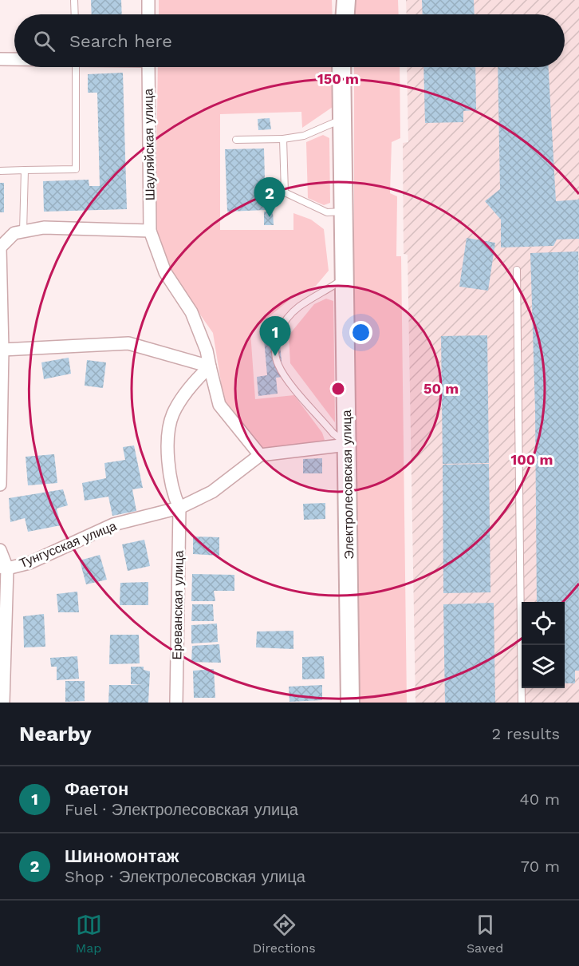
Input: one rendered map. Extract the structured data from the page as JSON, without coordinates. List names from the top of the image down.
{
  "streets": {
    "main road": ["Электролесовская улица"],
    "street": ["Шауляйская улица", "Тунгусская улица", "Ереванская улица"]
  },
  "crossings": [
    ["Шауляйская улица", "Тунгусская улица"],
    ["Шауляйская улица", "Ереванская улица"],
    ["Тунгусская улица", "Ереванская улица"]
  ],
  "page": {
    "search": "Search here",
    "pins": ["2", "1"],
    "heading": ["Nearby", "2 results"],
    "list": [
      {
        "mark": "1",
        "name": "Фаетон",
        "note": "Fuel · Электролесовская улица",
        "value": "40 m"
      },
      {
        "mark": "2",
        "name": "Шиномонтаж",
        "note": "Shop · Электролесовская улица",
        "value": "70 m"
      }
    ],
    "nav": ["Map", "Directions", "Saved"]
  },
  "rings": ["150 m", "50 m", "100 m"]
}
